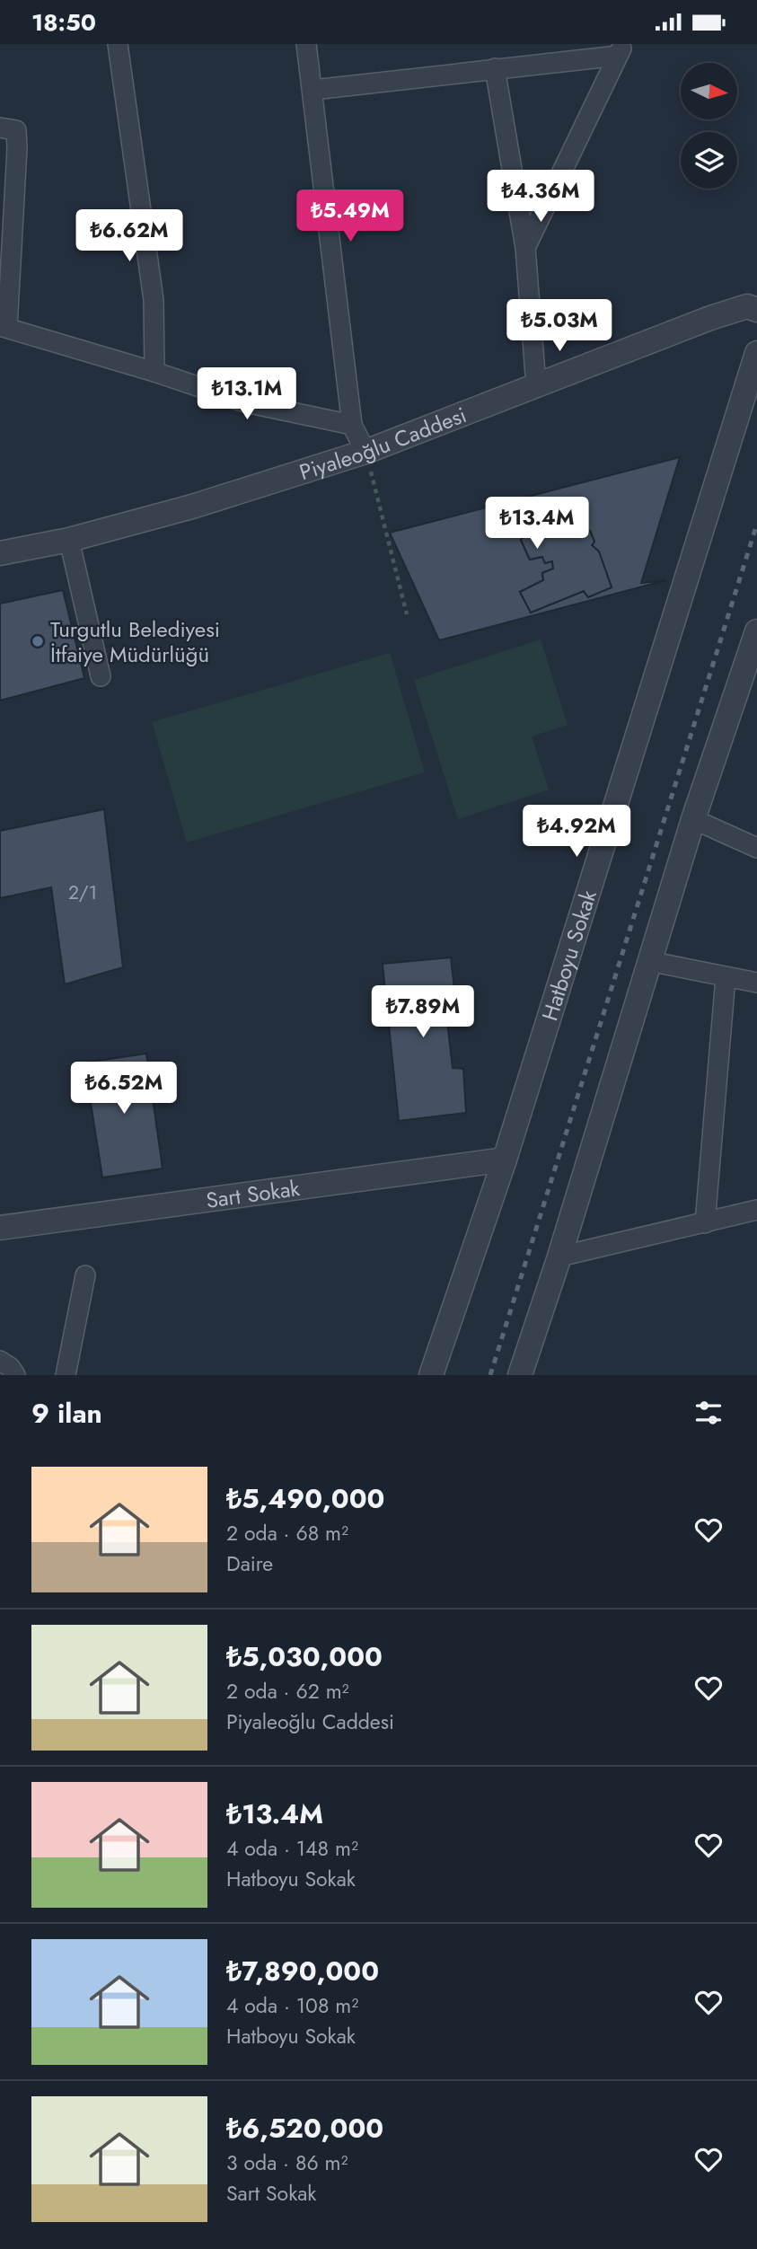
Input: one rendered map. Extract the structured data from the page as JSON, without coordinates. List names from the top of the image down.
{
  "streets": {
    "street": ["Piyaleoğlu Caddesi", "Hatboyu Sokak", "Sart Sokak"]
  },
  "crossings": [
    ["Hatboyu Sokak", "Sart Sokak"]
  ],
  "places": ["Turgutlu Belediyesi İtfaiye Müdürlüğü"],
  "house_numbers": ["2/1"],
  "north": "right",
  "page": {
    "status": "18:50",
    "price": [
      "₺4.36M",
      "₺5.49M",
      "₺6.62M",
      "₺5.03M",
      "₺13.1M",
      "₺13.4M",
      "₺4.92M",
      "₺7.89M",
      "₺6.52M"
    ],
    "heading": "9 ilan",
    "list": [
      {
        "name": "₺5,490,000",
        "note": "2 oda · 68 m² · Daire"
      },
      {
        "name": "₺5,030,000",
        "note": "2 oda · 62 m² · Piyaleoğlu Caddesi"
      },
      {
        "name": "₺13.4M",
        "note": "4 oda · 148 m² · Hatboyu Sokak"
      },
      {
        "name": "₺7,890,000",
        "note": "4 oda · 108 m² · Hatboyu Sokak"
      },
      {
        "name": "₺6,520,000",
        "note": "3 oda · 86 m² · Sart Sokak"
      }
    ]
  }
}
